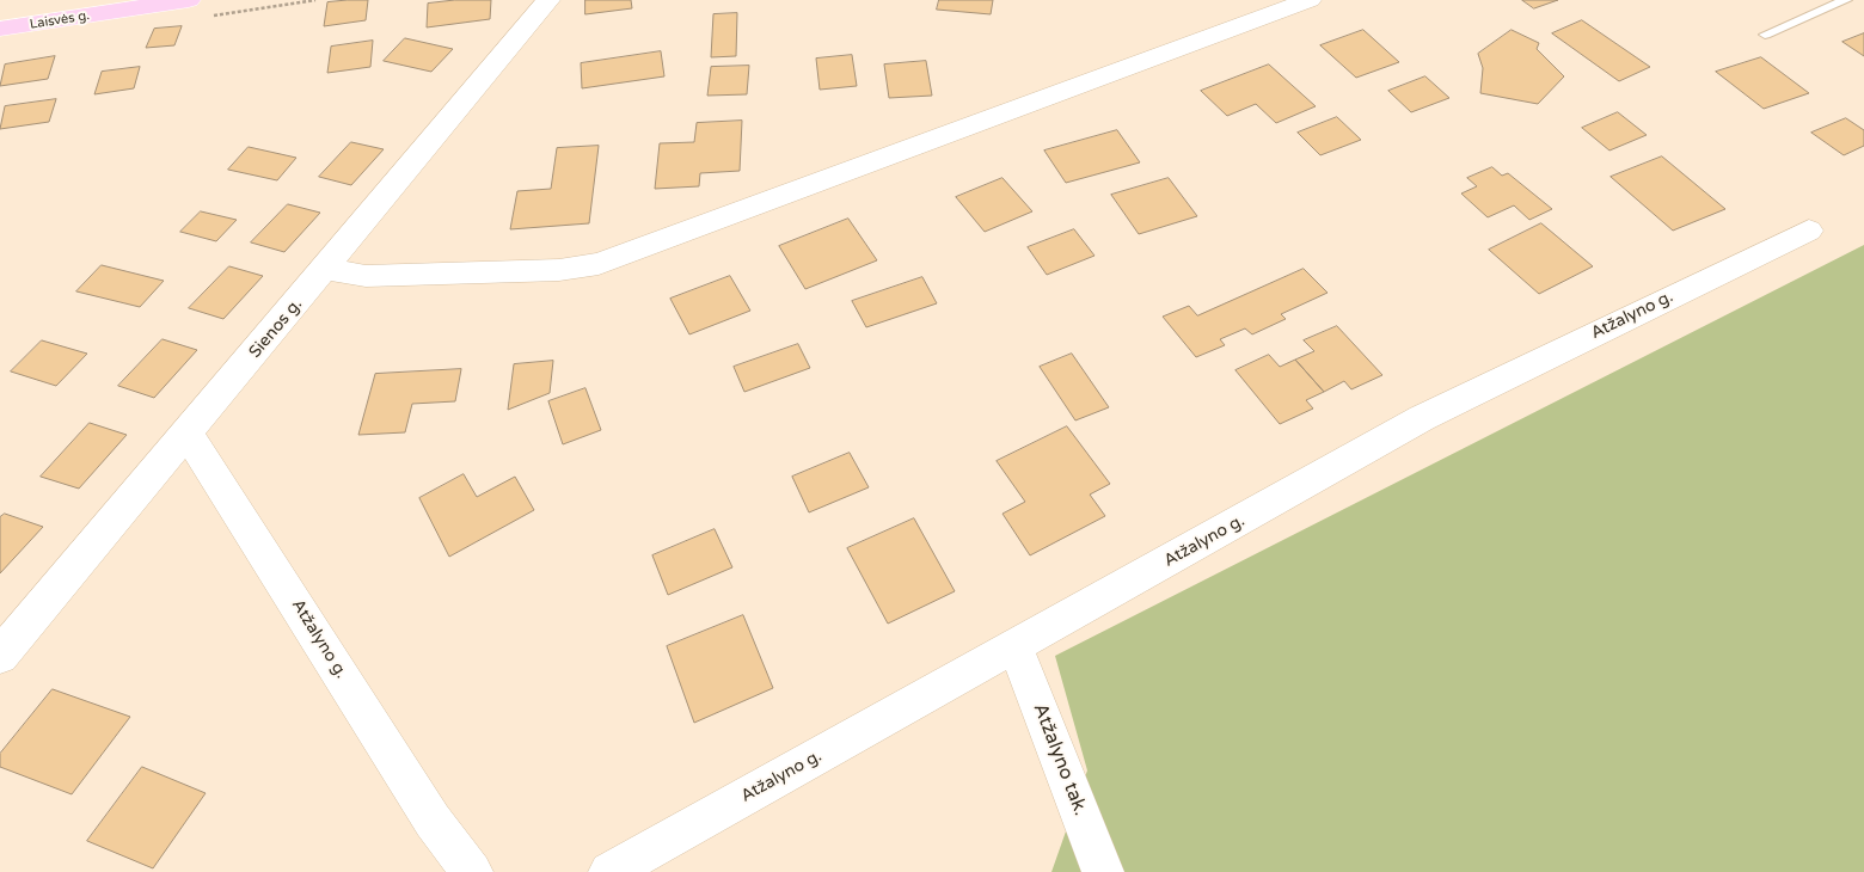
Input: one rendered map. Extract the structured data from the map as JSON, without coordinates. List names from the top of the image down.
{
  "streets": {
    "main road": ["Laisvės g."],
    "street": ["Atžalyno g.", "Sienos g.", "Atžalyno tak."]
  },
  "crossings": [
    ["Atžalyno g.", "Sienos g."],
    ["Atžalyno g.", "Atžalyno tak."]
  ]
}
